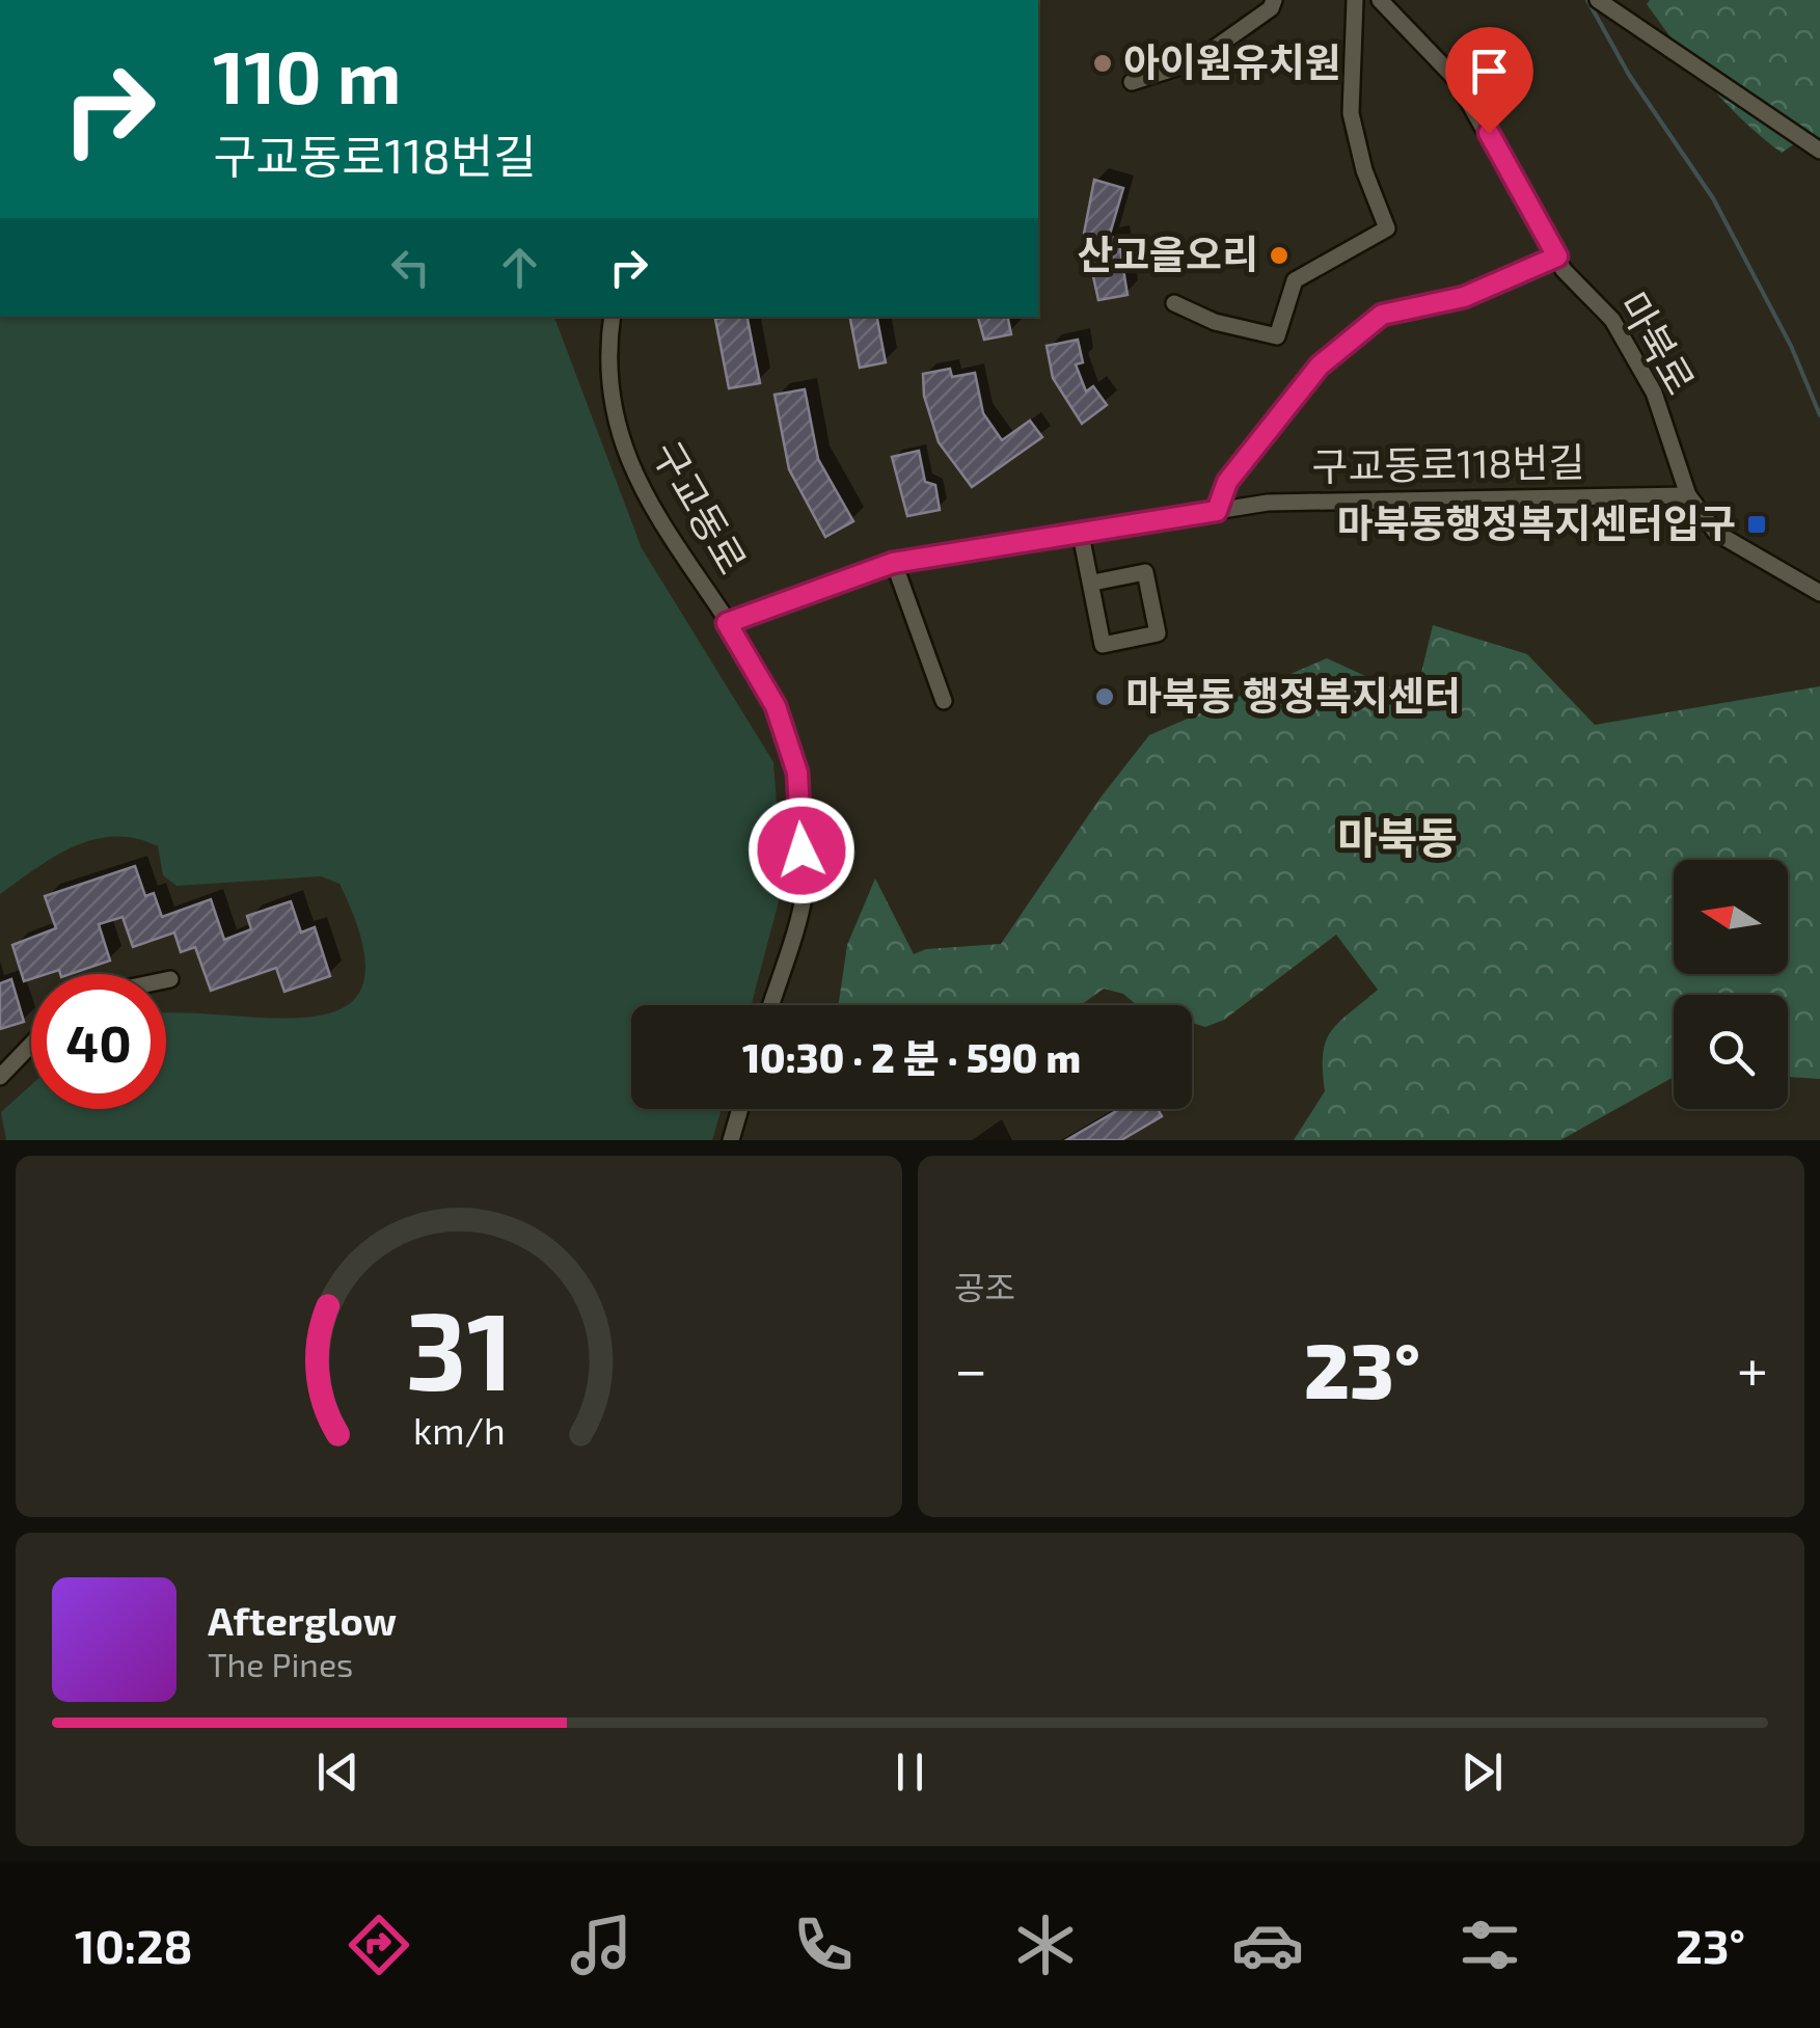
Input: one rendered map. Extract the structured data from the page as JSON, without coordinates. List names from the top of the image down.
{
  "streets": {
    "street": ["마북로", "구교동로118번길", "구교동로"]
  },
  "crossings": [
    ["마북로", "구교동로118번길"],
    ["구교동로118번길", "구교동로"]
  ],
  "districts": ["마북동"],
  "places": {
    "other": ["아이원유치원", "산고을오리", "마북동 행정복지센터"],
    "transit": ["마북동행정복지센터입구"]
  },
  "north": "left",
  "page": {
    "turn": ["110 m", "구교동로118번길"],
    "limit": "40",
    "trip": "10:30 · 2 분 · 590 m",
    "tile": "공조",
    "heat": ["−", "23°", "+"],
    "song": ["Afterglow", "The Pines"],
    "tabs": ["10:28", "23°"],
    "gauge": ["31", "km/h"]
  }
}
